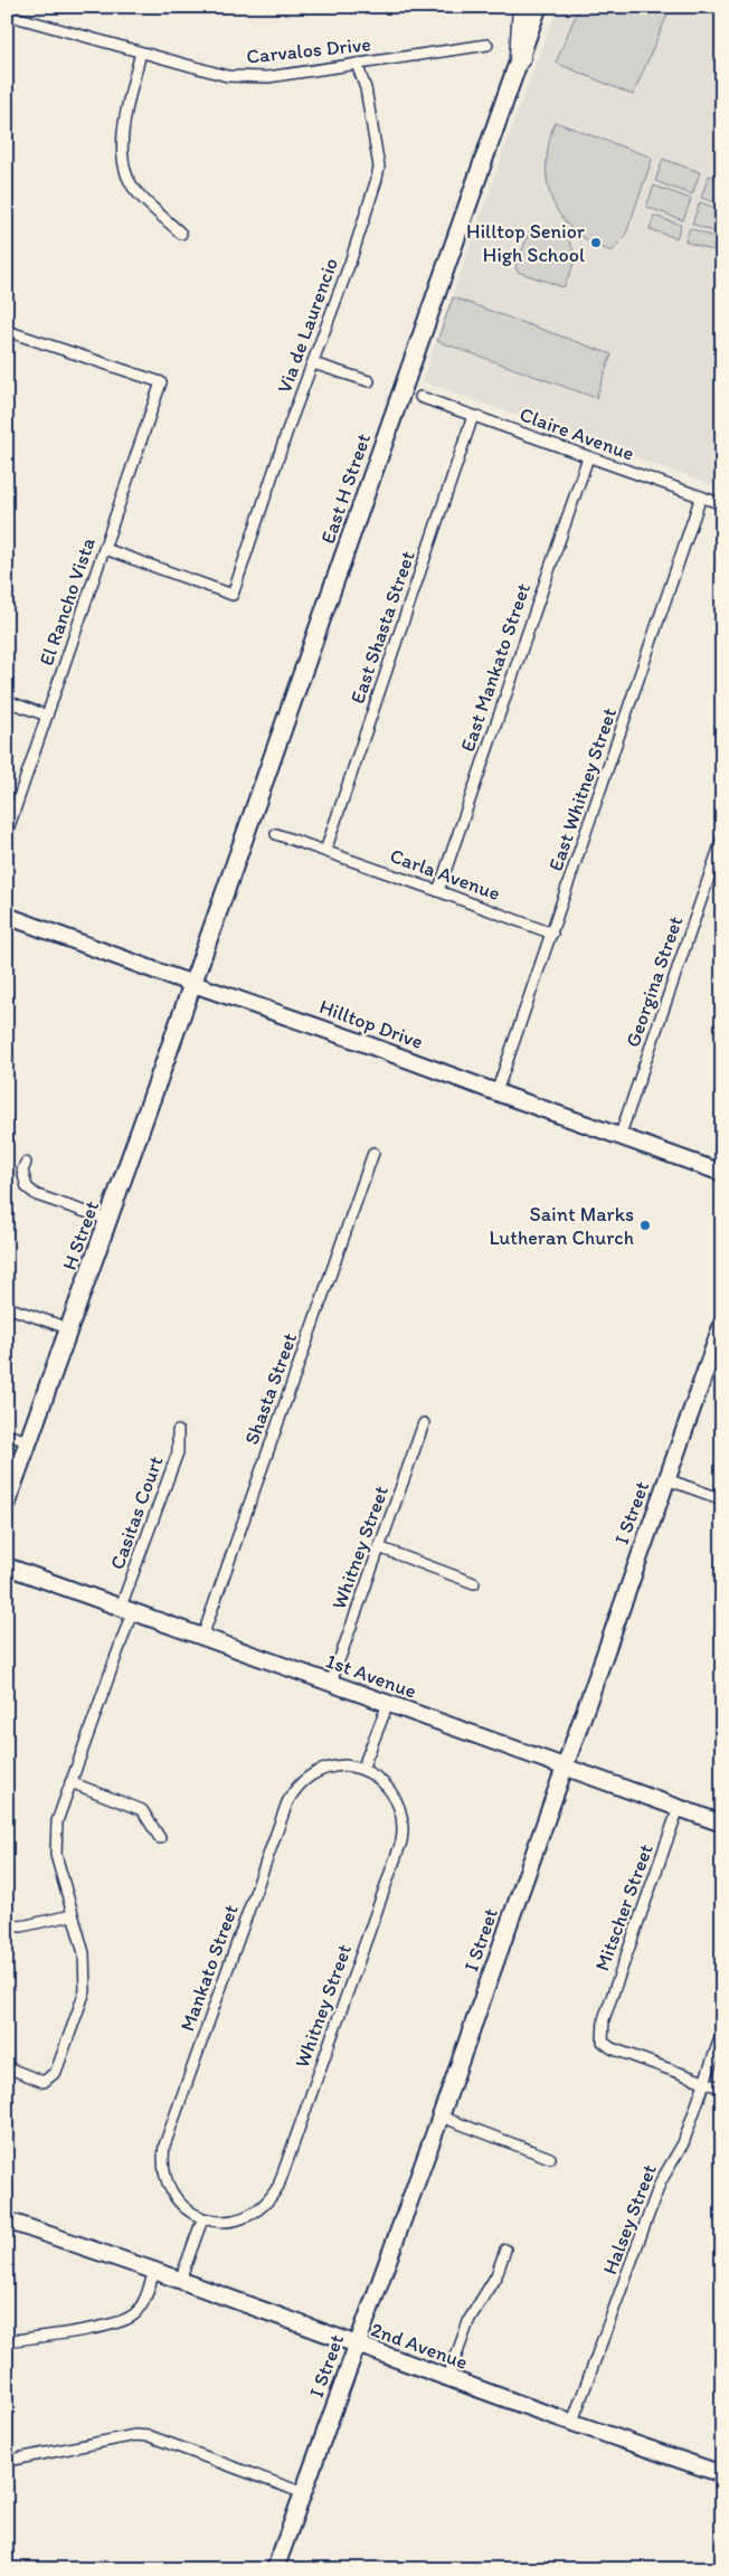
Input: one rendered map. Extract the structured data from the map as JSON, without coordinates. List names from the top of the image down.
{
  "streets": {
    "main road": ["East H Street", "H Street"],
    "street": [
      "Carvalos Drive",
      "Via de Laurencio",
      "Claire Avenue",
      "El Rancho Vista",
      "East Shasta Street",
      "East Mankato Street",
      "East Whitney Street",
      "Carla Avenue",
      "Georgina Street",
      "Hilltop Drive",
      "Shasta Street",
      "Casitas Court",
      "I Street",
      "Whitney Street",
      "1st Avenue",
      "Mitscher Street",
      "Mankato Street",
      "Halsey Street",
      "2nd Avenue"
    ]
  },
  "crossings": [
    ["Carvalos Drive", "Via de Laurencio"],
    ["Via de Laurencio", "El Rancho Vista"],
    ["Claire Avenue", "East Shasta Street"],
    ["Claire Avenue", "East Mankato Street"],
    ["Claire Avenue", "East Whitney Street"],
    ["East H Street", "Hilltop Drive"],
    ["East H Street", "H Street"],
    ["East Shasta Street", "Carla Avenue"],
    ["East Mankato Street", "Carla Avenue"],
    ["East Whitney Street", "Carla Avenue"],
    ["East Whitney Street", "Hilltop Drive"],
    ["Georgina Street", "Hilltop Drive"],
    ["Hilltop Drive", "H Street"],
    ["Shasta Street", "1st Avenue"],
    ["Casitas Court", "1st Avenue"],
    ["I Street", "1st Avenue"],
    ["I Street", "2nd Avenue"],
    ["Whitney Street", "1st Avenue"],
    ["Whitney Street", "Mankato Street"],
    ["1st Avenue", "Mitscher Street"],
    ["Mitscher Street", "Halsey Street"],
    ["Halsey Street", "2nd Avenue"]
  ],
  "places": ["Hilltop Senior High School", "Saint Marks Lutheran Church"]
}
